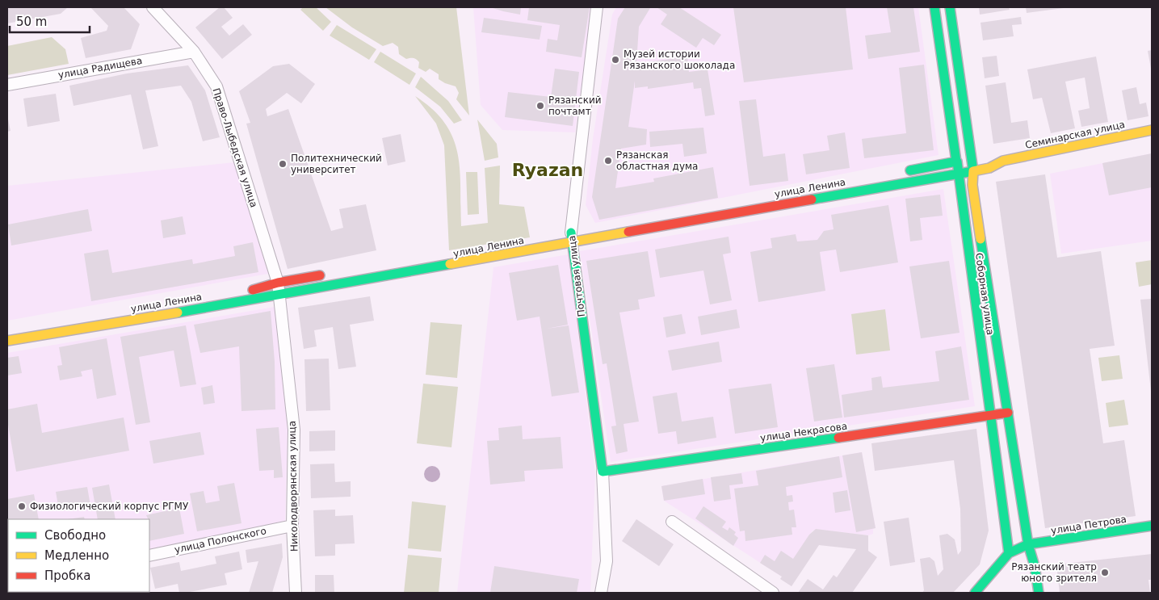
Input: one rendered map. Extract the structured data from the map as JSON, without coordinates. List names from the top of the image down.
{
  "streets": {
    "main road": [
      "Семинарская улица",
      "улица Ленина",
      "Почтовая улица",
      "Соборная улица",
      "улица Некрасова",
      "улица Петрова"
    ],
    "street": [
      "улица Радищева",
      "Право-Лыбедская улица",
      "Николодворянская улица",
      "улица Полонского"
    ]
  },
  "crossings": [
    ["улица Радищева", "Право-Лыбедская улица"],
    ["Семинарская улица", "улица Ленина"],
    ["Семинарская улица", "Соборная улица"],
    ["Право-Лыбедская улица", "улица Ленина"],
    ["Право-Лыбедская улица", "Николодворянская улица"],
    ["улица Ленина", "Почтовая улица"],
    ["улица Ленина", "Соборная улица"],
    ["улица Ленина", "Николодворянская улица"],
    ["Почтовая улица", "улица Некрасова"],
    ["Соборная улица", "улица Некрасова"],
    ["Соборная улица", "улица Петрова"],
    ["Николодворянская улица", "улица Полонского"]
  ],
  "districts": ["Ryazan"],
  "places": [
    "Музей истории Рязанского шоколада",
    "Рязанский почтамт",
    "Рязанская областная дума",
    "Политехнический университет",
    "Физиологический корпус РГМУ",
    "Рязанский театр юного зрителя"
  ],
  "legend": ["Свободно", "Медленно", "Пробка"],
  "scale_bar": "50 m"
}
